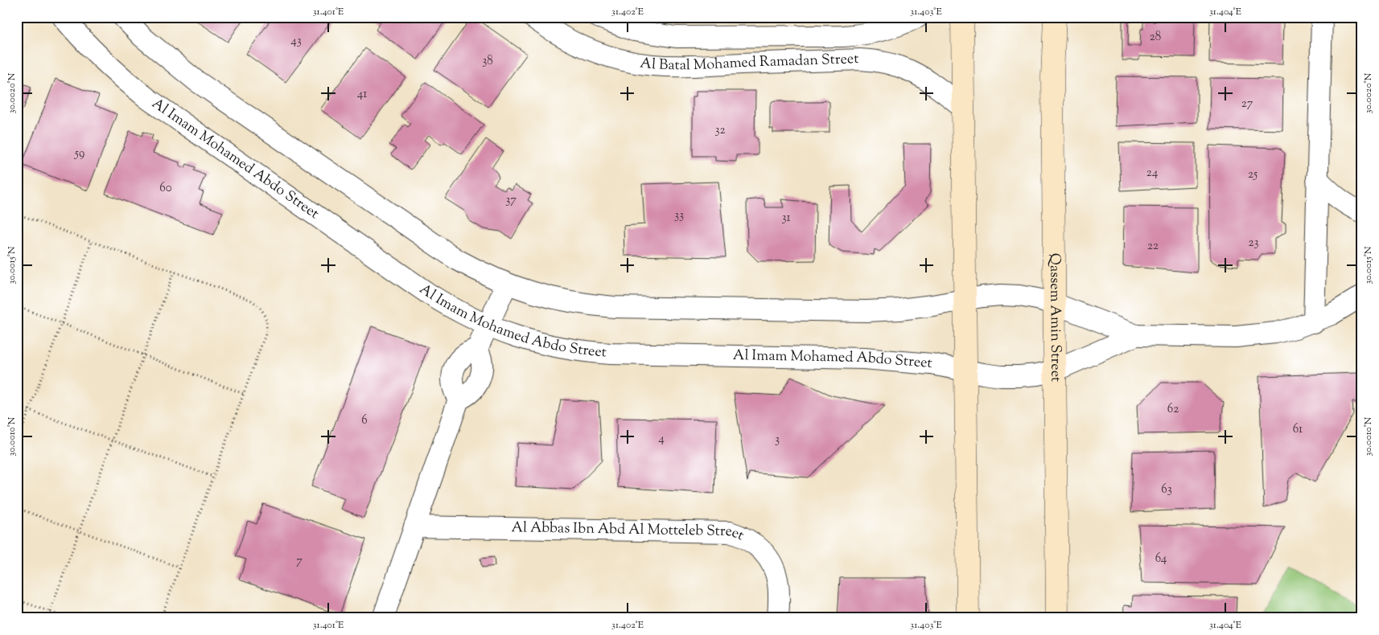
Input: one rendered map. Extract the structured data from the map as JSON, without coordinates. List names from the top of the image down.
{
  "streets": {
    "main road": ["Qassem Amin Street"],
    "street": ["Al Batal Mohamed Ramadan Street", "Al Imam Mohamed Abdo Street", "Al Abbas Ibn Abd Al Motteleb Street"]
  },
  "crossings": [
    ["Al Imam Mohamed Abdo Street", "Qassem Amin Street"]
  ],
  "house_numbers": [
    "28",
    "43",
    "38",
    "41",
    "27",
    "32",
    "59",
    "24",
    "25",
    "60",
    "37",
    "33",
    "31",
    "23",
    "22",
    "62",
    "6",
    "61",
    "4",
    "3",
    "63",
    "64",
    "7"
  ],
  "coordinates": [
    "31.401°E",
    "31.402°E",
    "31.403°E",
    "31.404°E",
    "30.0020°N",
    "30.0015°N",
    "30.0010°N"
  ]
}
